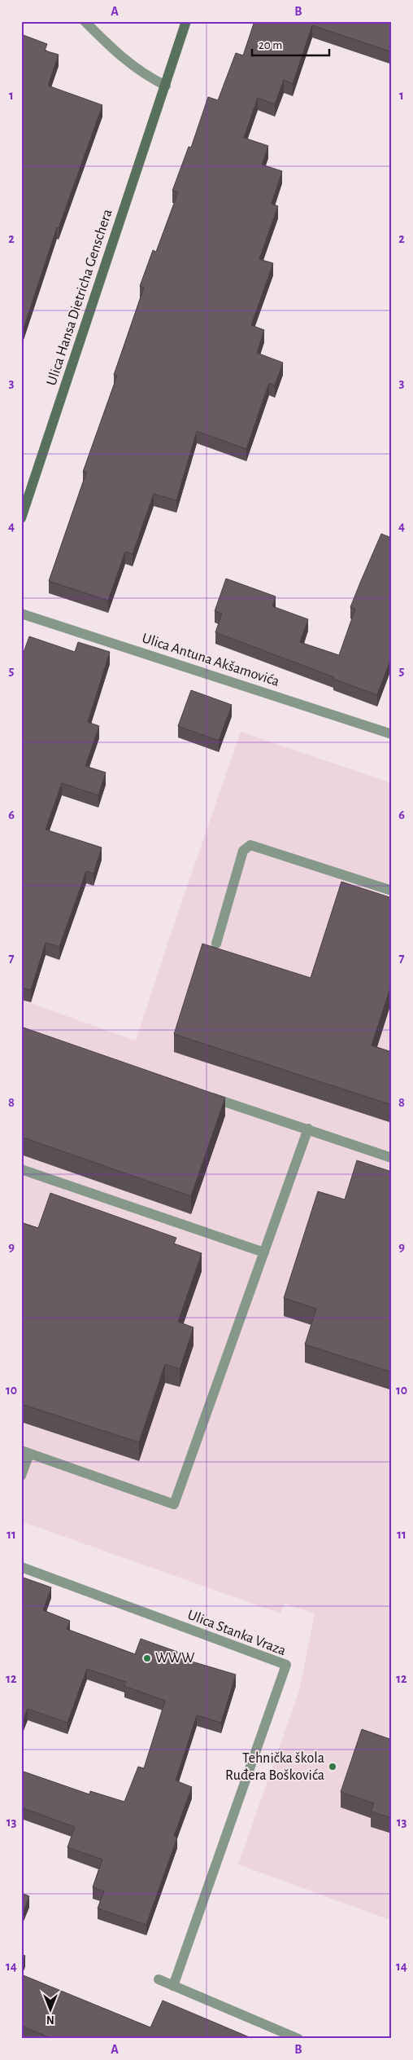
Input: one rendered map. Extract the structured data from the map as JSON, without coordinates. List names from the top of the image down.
{
  "streets": {
    "main road": ["Ulica Hansa Dietricha Genschera"],
    "street": ["Ulica Antuna Akšamovića", "Ulica Stanka Vraza"]
  },
  "places": ["WWW", "Tehnička škola Ruđera Boškovića"],
  "scale_bar": "20 m",
  "north": "bottom",
  "grid": {
    "columns": ["A", "B"],
    "rows": [
      "1",
      "2",
      "3",
      "4",
      "5",
      "6",
      "7",
      "8",
      "9",
      "10",
      "11",
      "12",
      "13",
      "14"
    ]
  }
}
